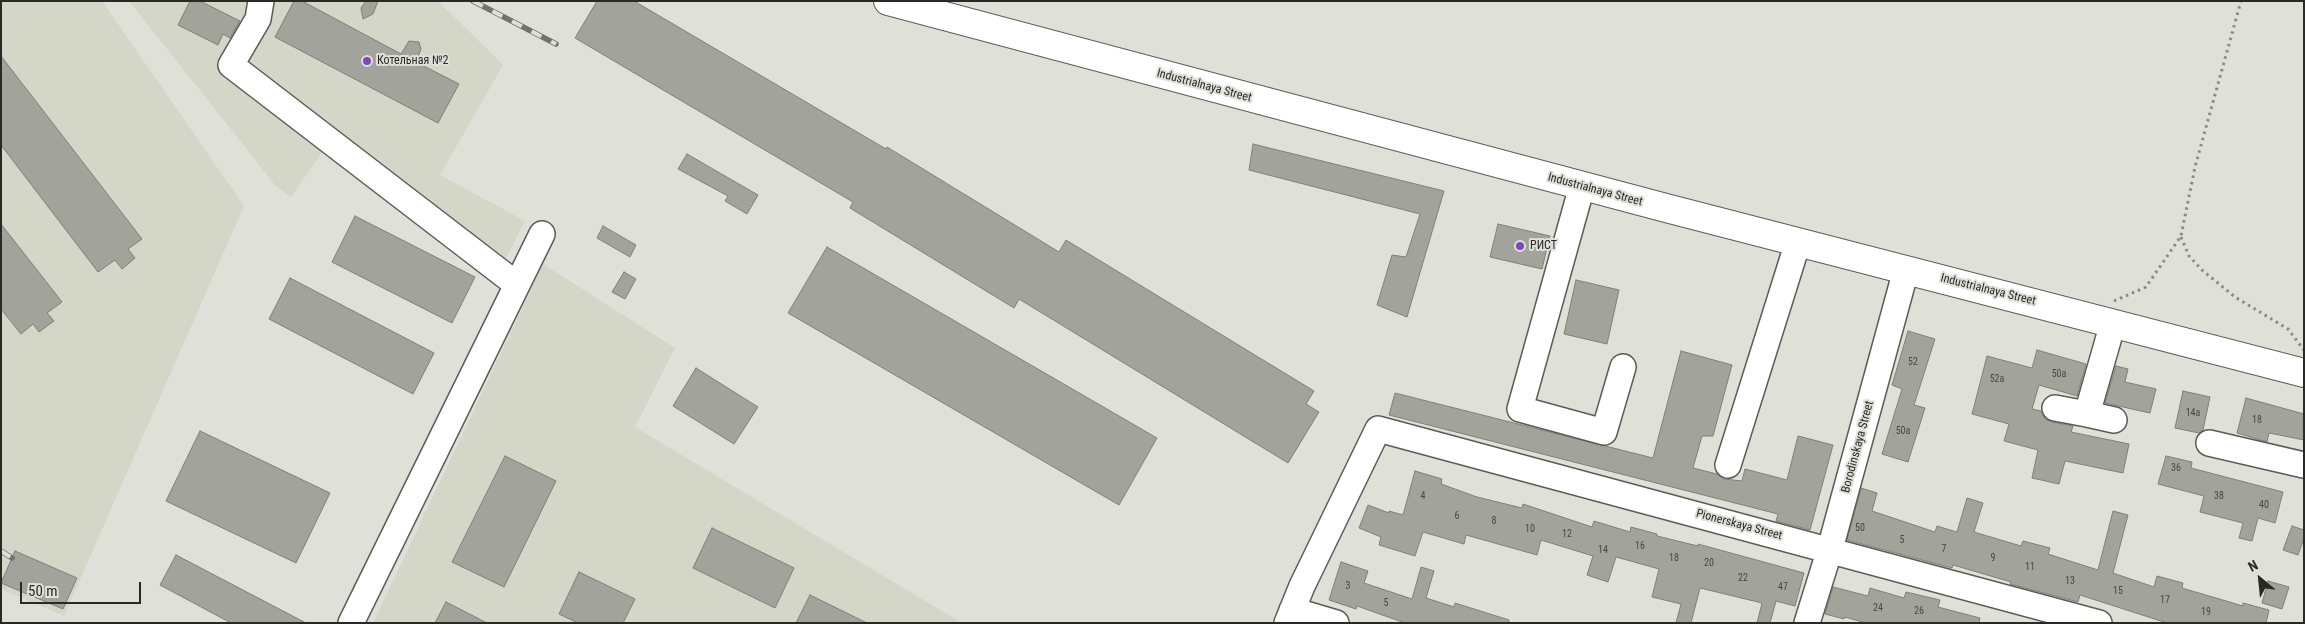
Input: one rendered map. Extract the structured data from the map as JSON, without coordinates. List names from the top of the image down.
{
  "streets": {
    "main road": ["Industrialnaya Street"],
    "street": ["Borodinskaya Street", "Pionerskaya Street"]
  },
  "crossings": [
    ["Industrialnaya Street", "Borodinskaya Street"],
    ["Borodinskaya Street", "Pionerskaya Street"]
  ],
  "places": ["Котельная №2", "РИСТ"],
  "house_numbers": [
    "52",
    "50а",
    "52а",
    "14а",
    "18",
    "50а",
    "36",
    "4",
    "38",
    "40",
    "6",
    "8",
    "50",
    "10",
    "12",
    "5",
    "16",
    "7",
    "14",
    "18",
    "9",
    "20",
    "11",
    "22",
    "13",
    "3",
    "47",
    "15",
    "17",
    "5",
    "24",
    "26",
    "19"
  ],
  "scale_bar": "50 m",
  "north": "top left"
}
